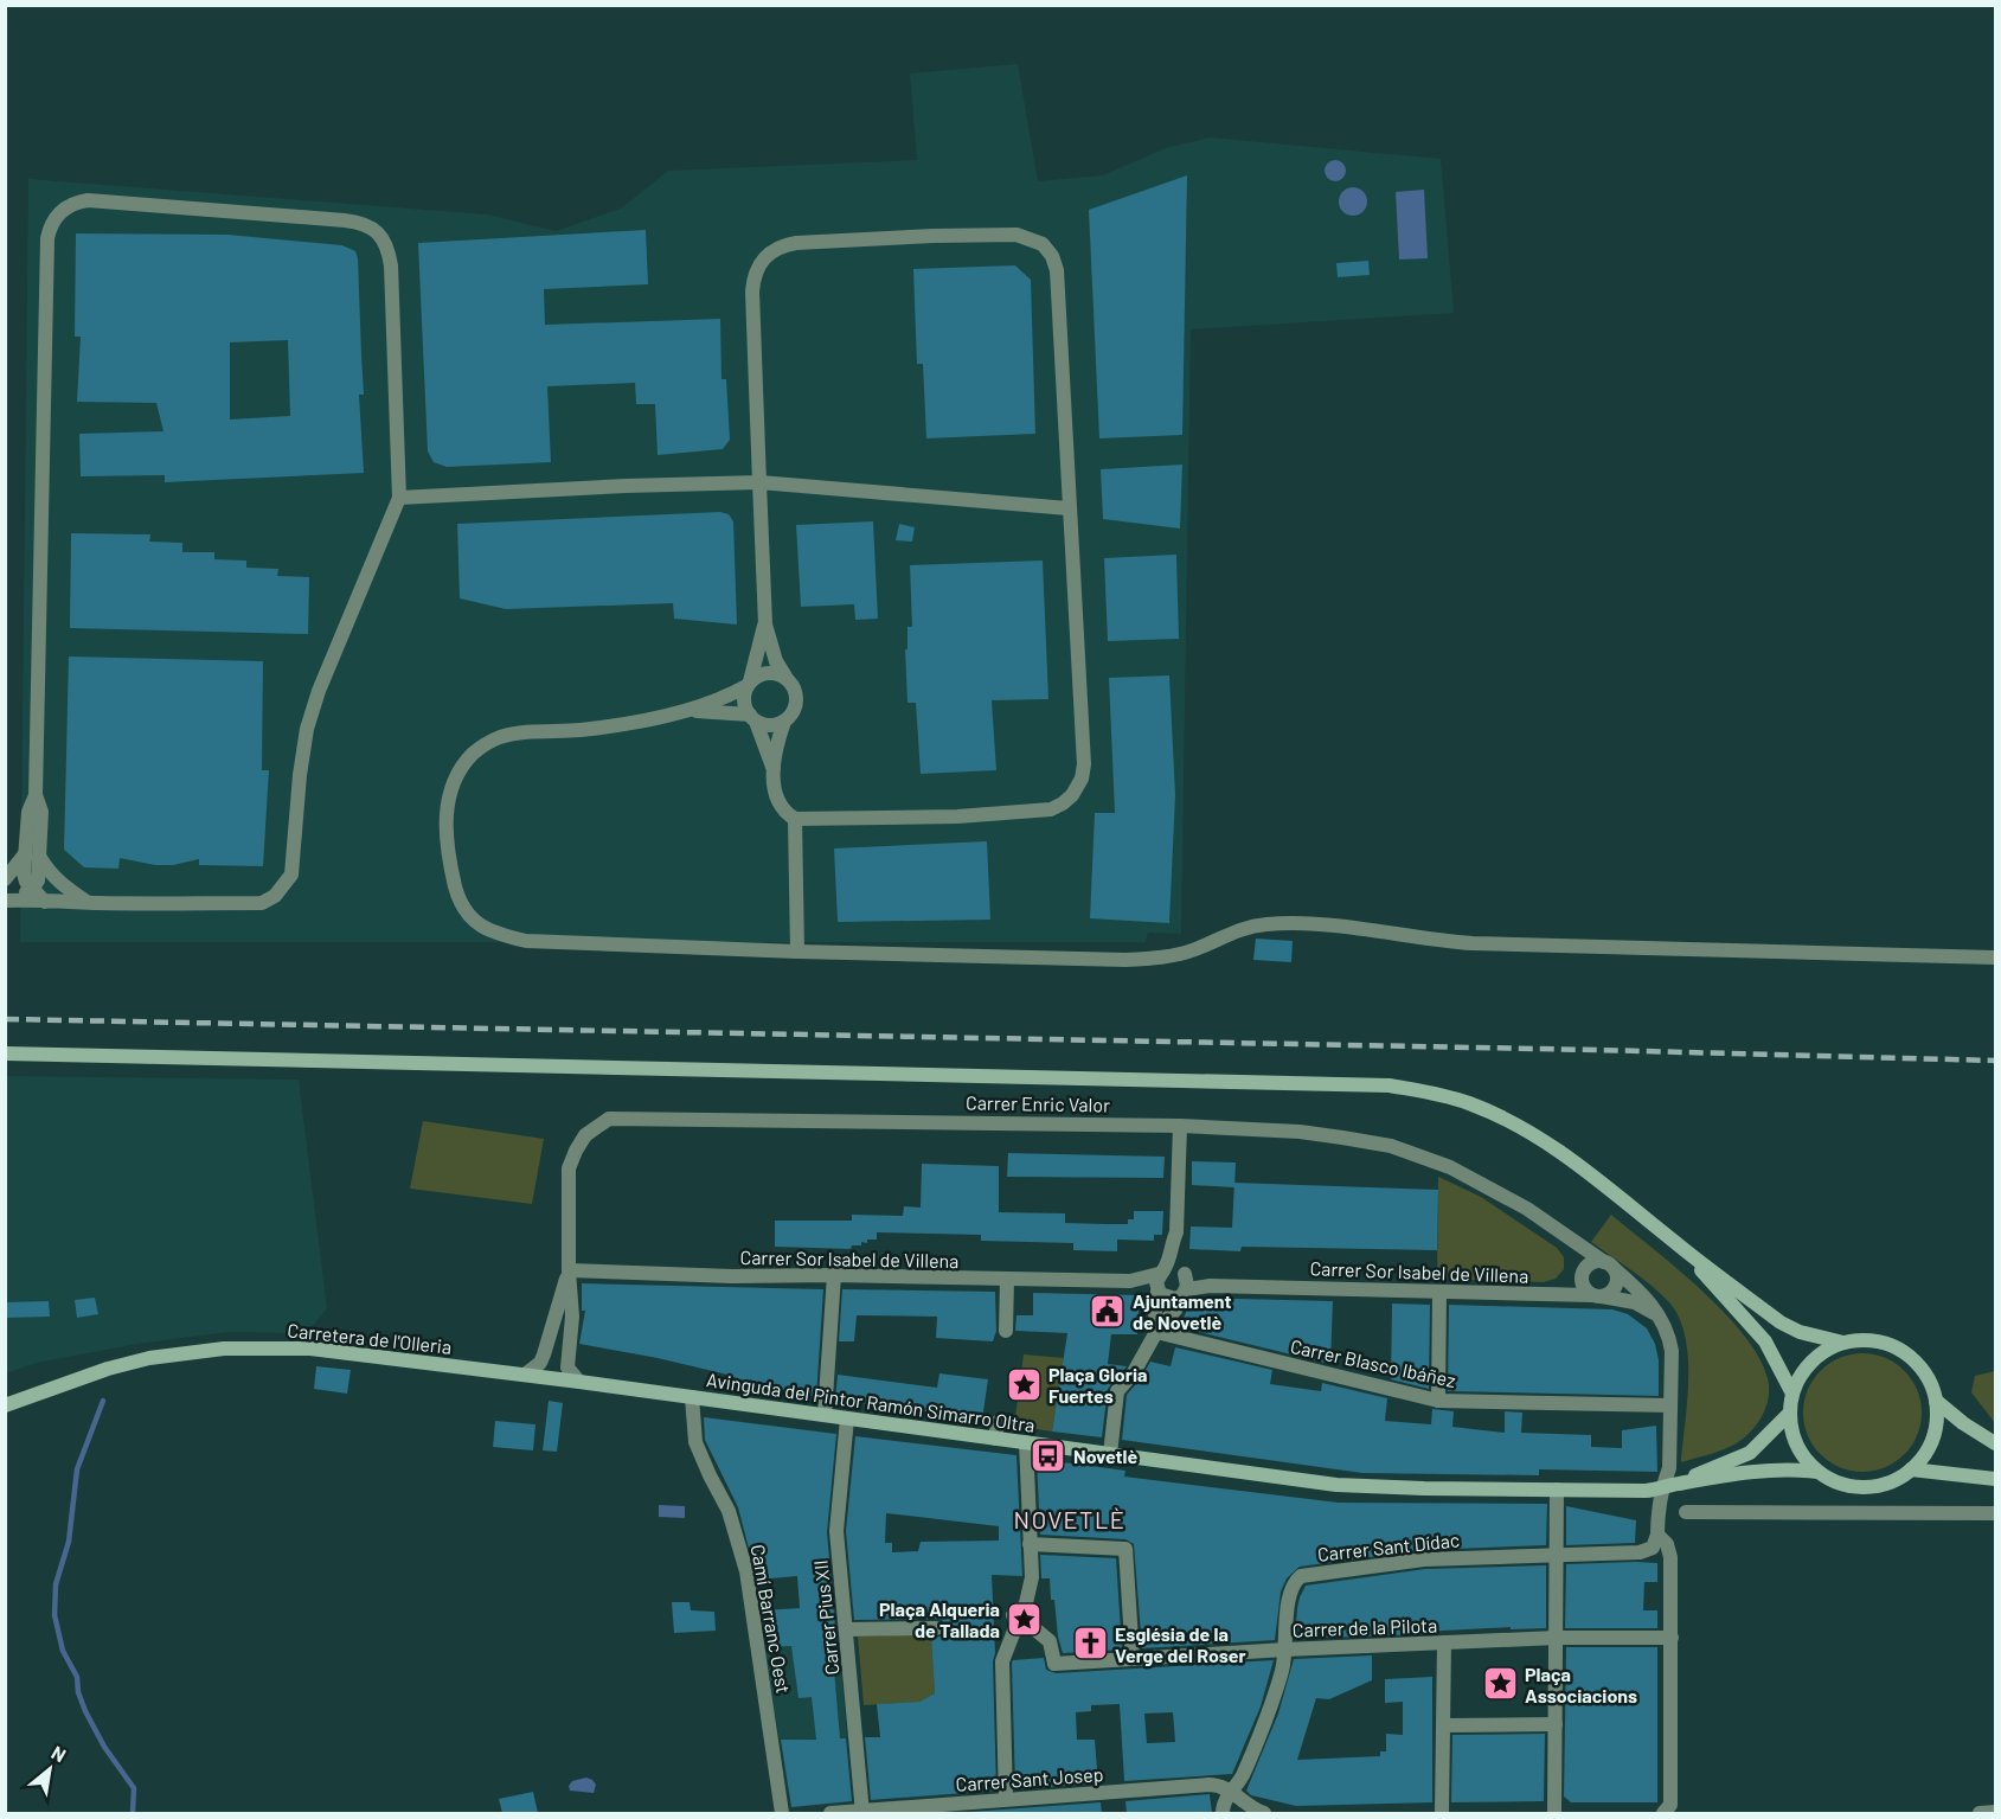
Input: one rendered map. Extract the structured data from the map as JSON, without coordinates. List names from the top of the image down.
{
  "streets": {
    "main road": ["Carretera de l'Olleria", "Avinguda del Pintor Ramón Simarro Oltra"],
    "street": [
      "Carrer Enric Valor",
      "Carrer Sor Isabel de Villena",
      "Carrer Blasco Ibáñez",
      "Carrer Sant Dídac",
      "Carrer Pius XII",
      "Camí Barranc Oest",
      "Carrer de la Pilota",
      "Carrer Sant Josep"
    ]
  },
  "crossings": [
    ["Carrer Enric Valor", "Carrer Sor Isabel de Villena"],
    ["Carrer Enric Valor", "Carretera de l'Olleria"],
    ["Carrer Enric Valor", "Carrer Blasco Ibáñez"],
    ["Carrer Enric Valor", "Avinguda del Pintor Ramón Simarro Oltra"],
    ["Carrer Enric Valor", "Carrer Sant Dídac"],
    ["Carretera de l'Olleria", "Avinguda del Pintor Ramón Simarro Oltra"],
    ["Avinguda del Pintor Ramón Simarro Oltra", "Carrer Pius XII"],
    ["Avinguda del Pintor Ramón Simarro Oltra", "Camí Barranc Oest"],
    ["Carrer Sant Dídac", "Carrer de la Pilota"],
    ["Carrer Sant Dídac", "Carrer Sant Josep"],
    ["Carrer Pius XII", "Carrer Sant Josep"]
  ],
  "districts": ["NOVETLÈ"],
  "places": {
    "public building": ["Ajuntament de Novetlè"],
    "place": ["Plaça Gloria Fuertes", "Plaça Alqueria de Tallada", "Plaça Associacions"],
    "bus stop": ["Novetlè"],
    "church": ["Església de la Verge del Roser"]
  },
  "north": "top right"
}
